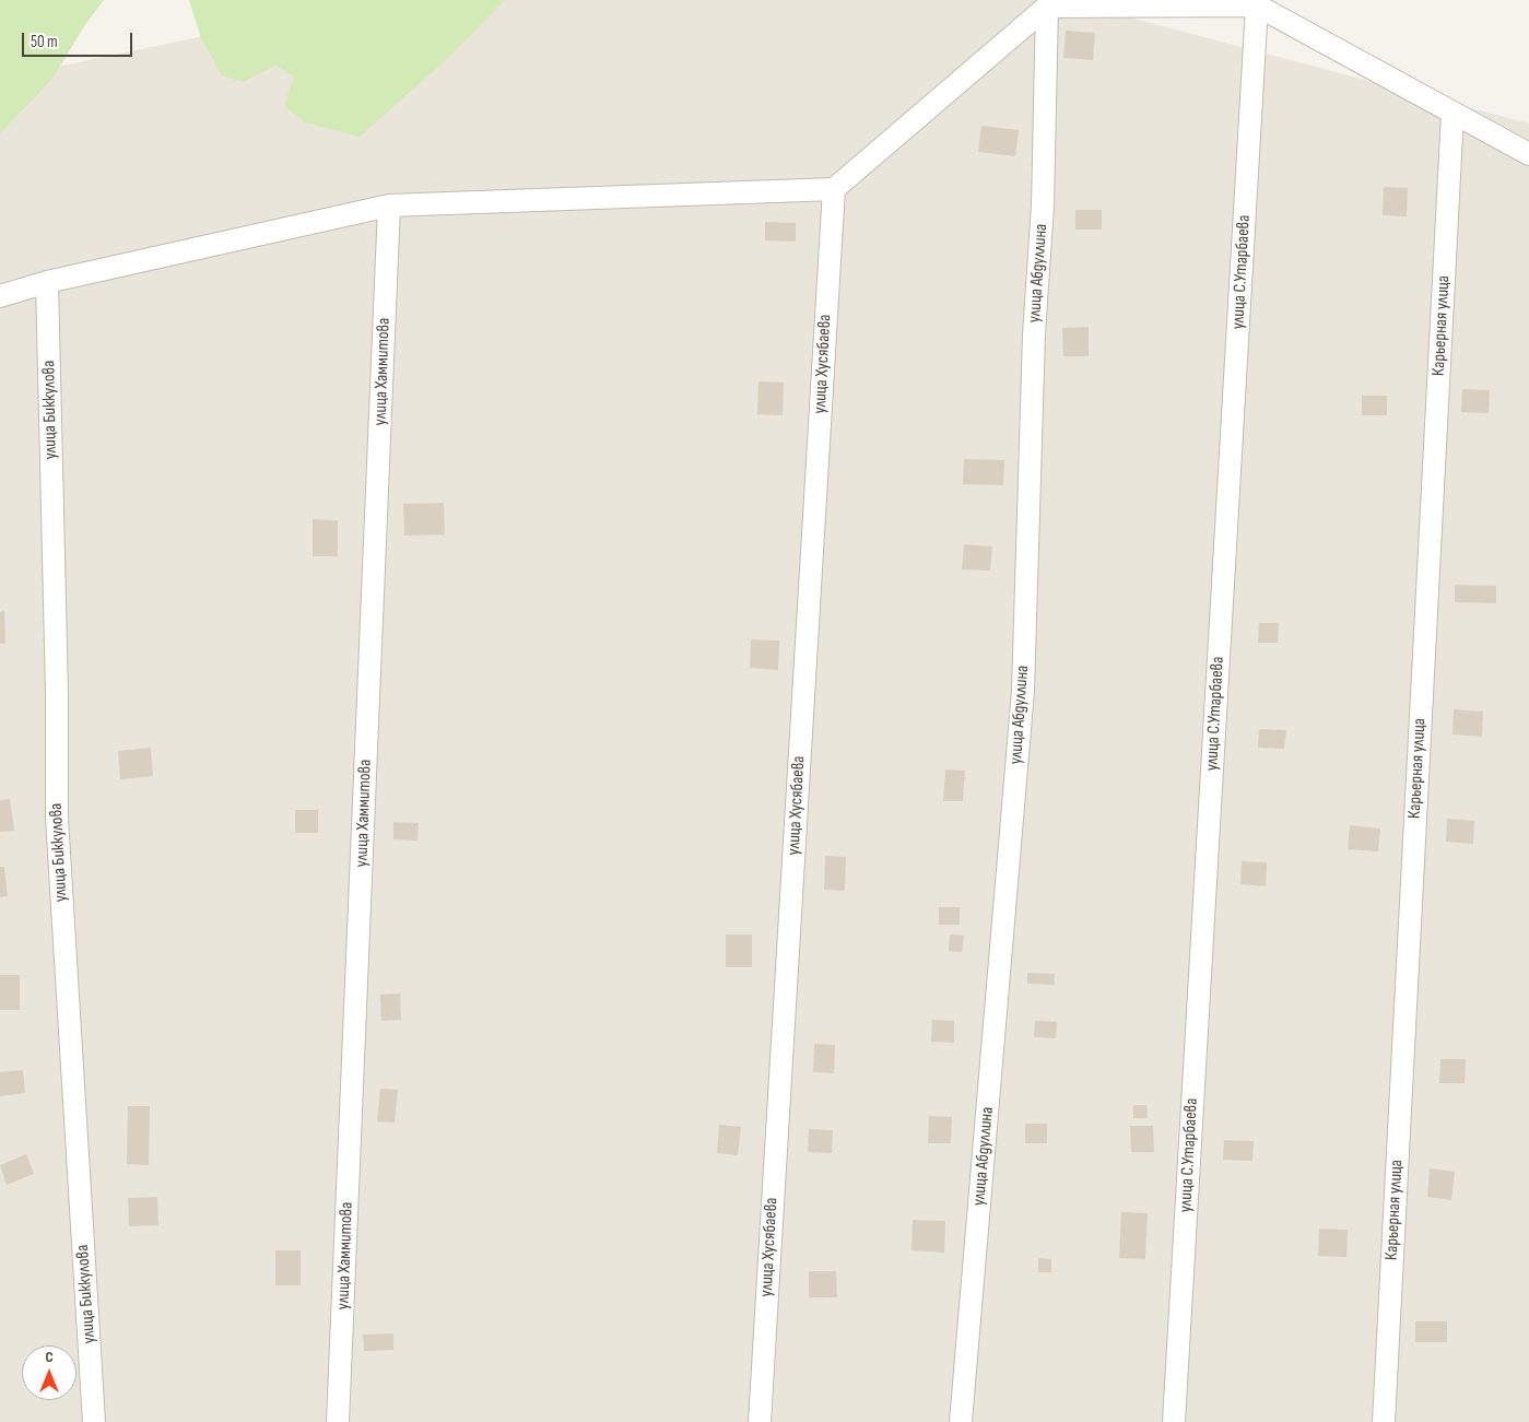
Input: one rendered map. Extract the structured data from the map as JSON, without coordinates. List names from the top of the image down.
{
  "streets": {
    "street": [
      "улица С.Утарбаева",
      "улица Абдуллина",
      "Карьерная улица",
      "улица Хусябаева",
      "улица Хаммитова",
      "улица Биккулова"
    ]
  },
  "scale_bar": "50 m",
  "north": "top"
}
